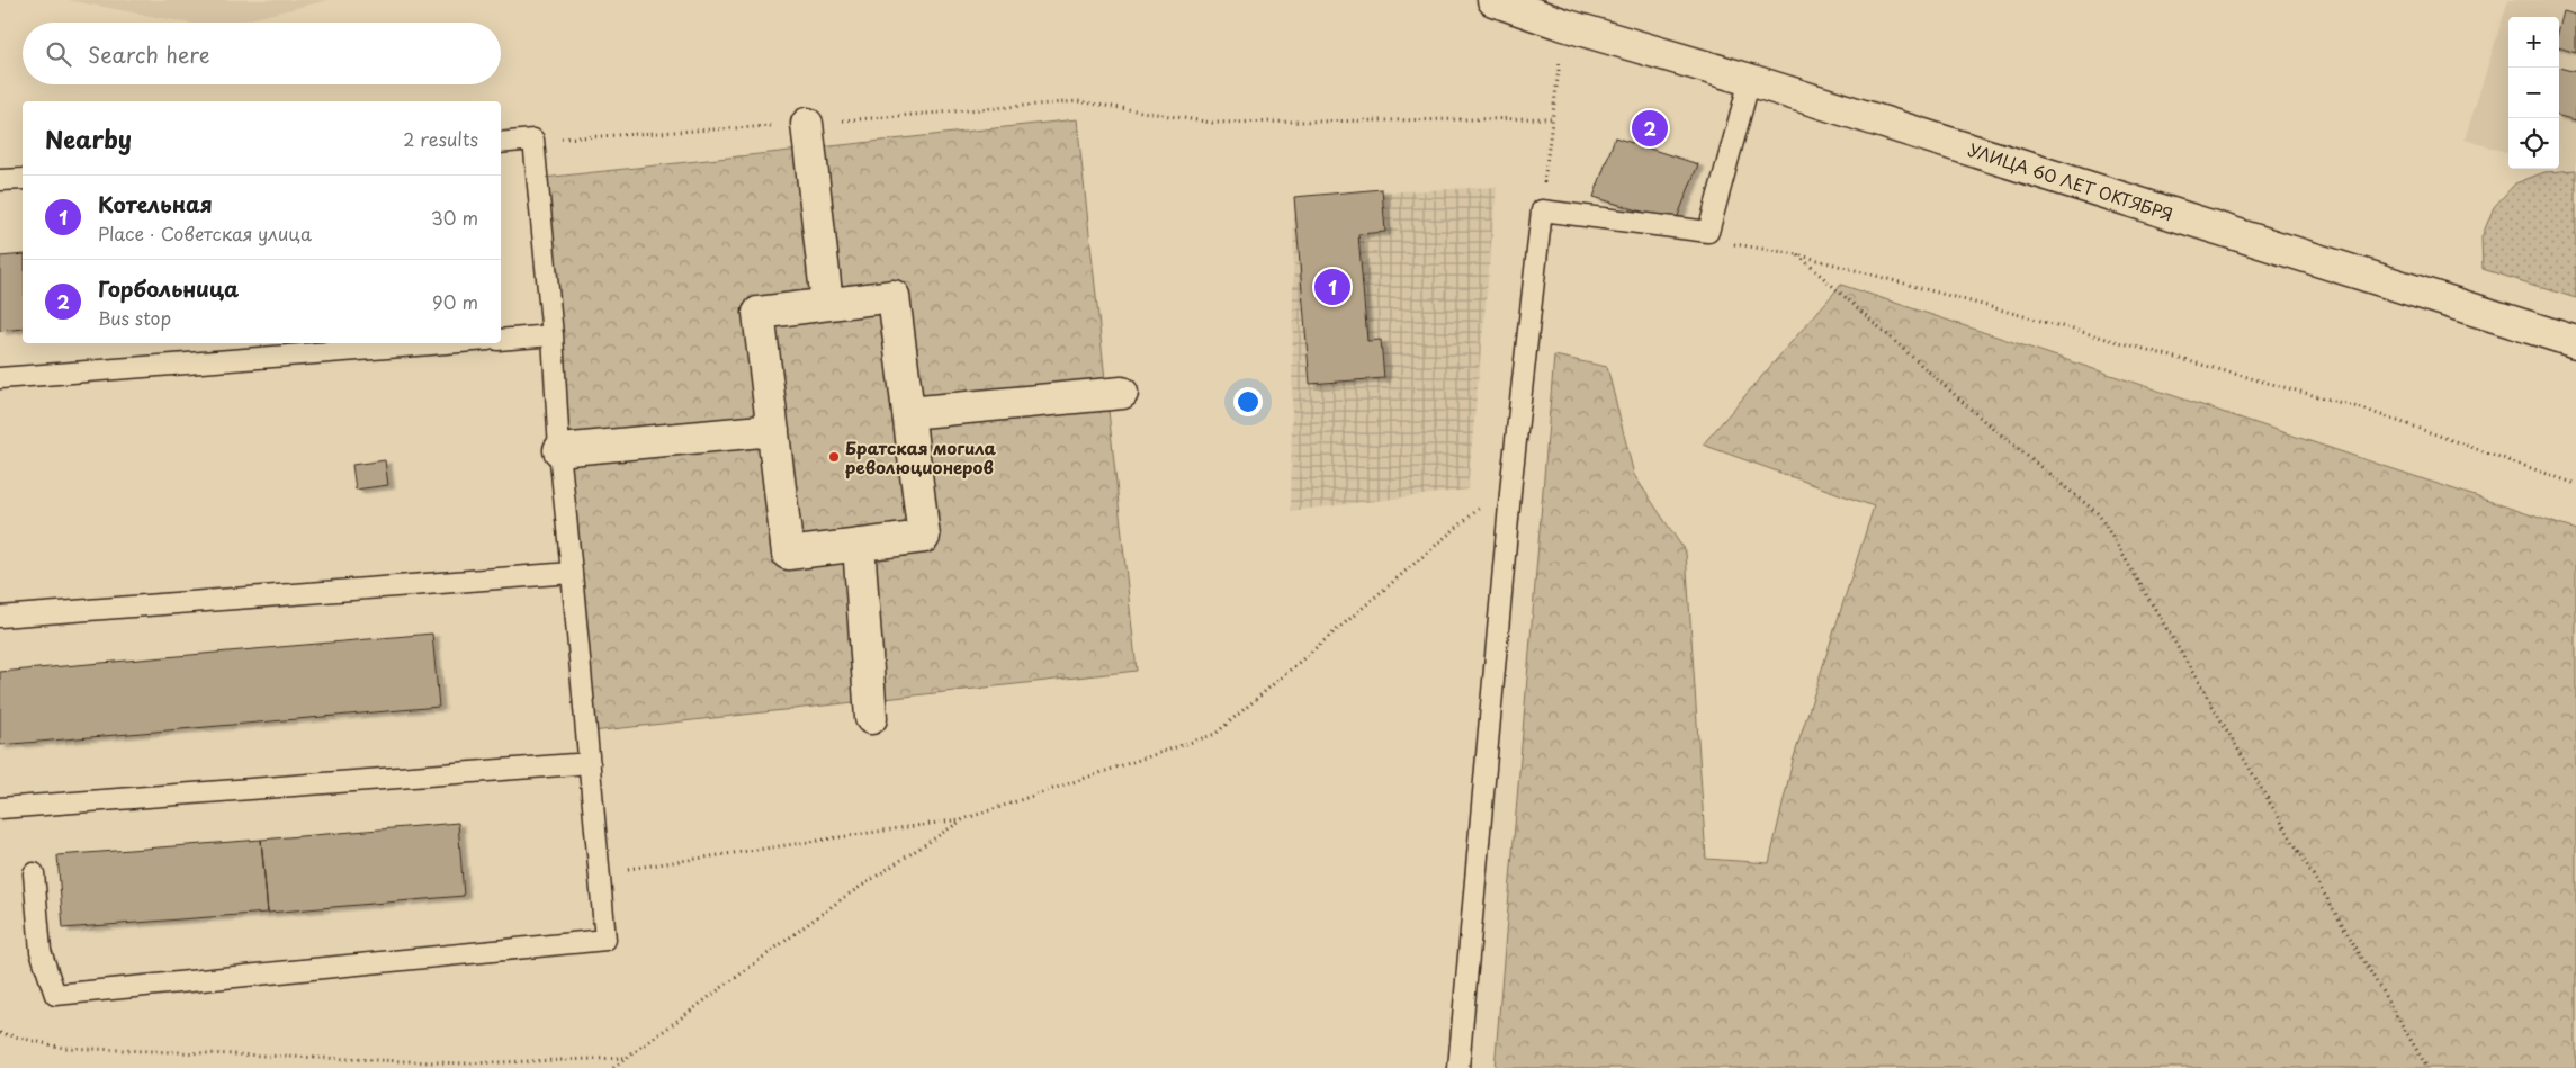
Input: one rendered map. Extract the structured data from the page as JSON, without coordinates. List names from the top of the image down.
{
  "streets": {
    "street": ["УЛИЦА 60 ЛЕТ ОКТЯБРЯ"]
  },
  "places": ["Братская могила революционеров"],
  "page": {
    "map_buttons": ["+", "−"],
    "search": "Search here",
    "heading": ["Nearby", "2 results"],
    "pins": ["2", "1"],
    "list": [
      {
        "mark": "1",
        "name": "Котельная",
        "note": "Place · Советская улица",
        "value": "30 m"
      },
      {
        "mark": "2",
        "name": "Горбольница",
        "note": "Bus stop",
        "value": "90 m"
      }
    ]
  }
}
